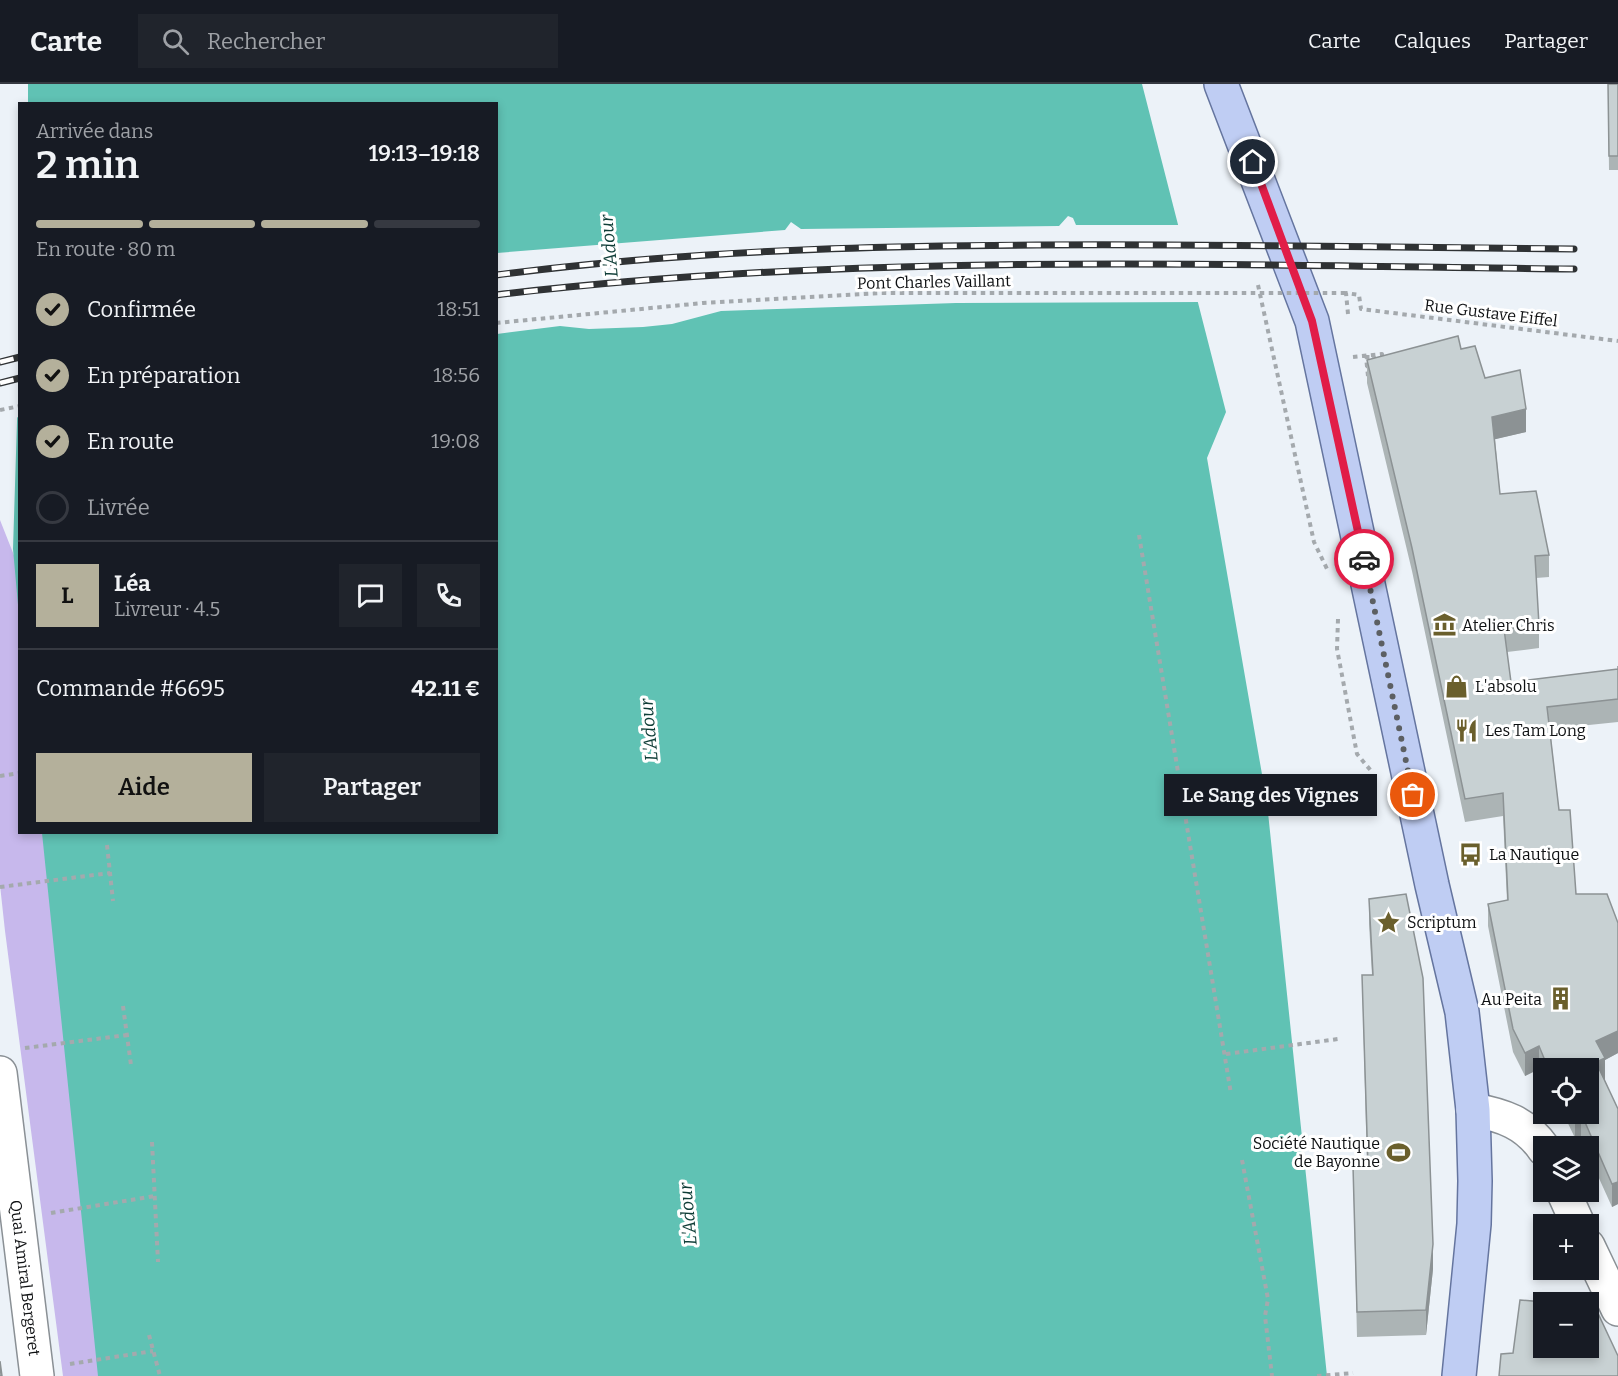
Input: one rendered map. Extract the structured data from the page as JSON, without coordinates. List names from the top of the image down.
{
  "streets": {
    "street": ["Quai Amiral Bergeret"],
    "path": ["Pont Charles Vaillant", "Rue Gustave Eiffel"]
  },
  "crossings": [
    ["Pont Charles Vaillant", "Rue Gustave Eiffel"]
  ],
  "water": ["L'Adour"],
  "places": {
    "museum": ["Atelier Chris"],
    "shop": ["L'absolu"],
    "restaurant": ["Les Tam Long"],
    "other": ["Le Sang des Vignes"],
    "bus stop": ["La Nautique"],
    "place": ["Scriptum"],
    "building": ["Au Peita"],
    "sports": ["Société Nautique de Bayonne"]
  },
  "page": {
    "header": "Carte",
    "search": "Rechercher",
    "nav": ["Carte", "Calques", "Partager"],
    "heading": ["2 min", "Arrivée dans", "19:13–19:18"],
    "panel": [
      "Léa",
      "Livreur · 4.5",
      "Commande #6695",
      "42.11 €"
    ],
    "bar": "En route · 80 m",
    "list": [
      ["Confirmée", "18:51"],
      ["En préparation", "18:56"],
      ["En route", "19:08"],
      "Livrée"
    ],
    "round": "L",
    "buttons": ["Aide", "Partager"],
    "bubble": "Le Sang des Vignes",
    "map_buttons": ["+", "−"]
  }
}
